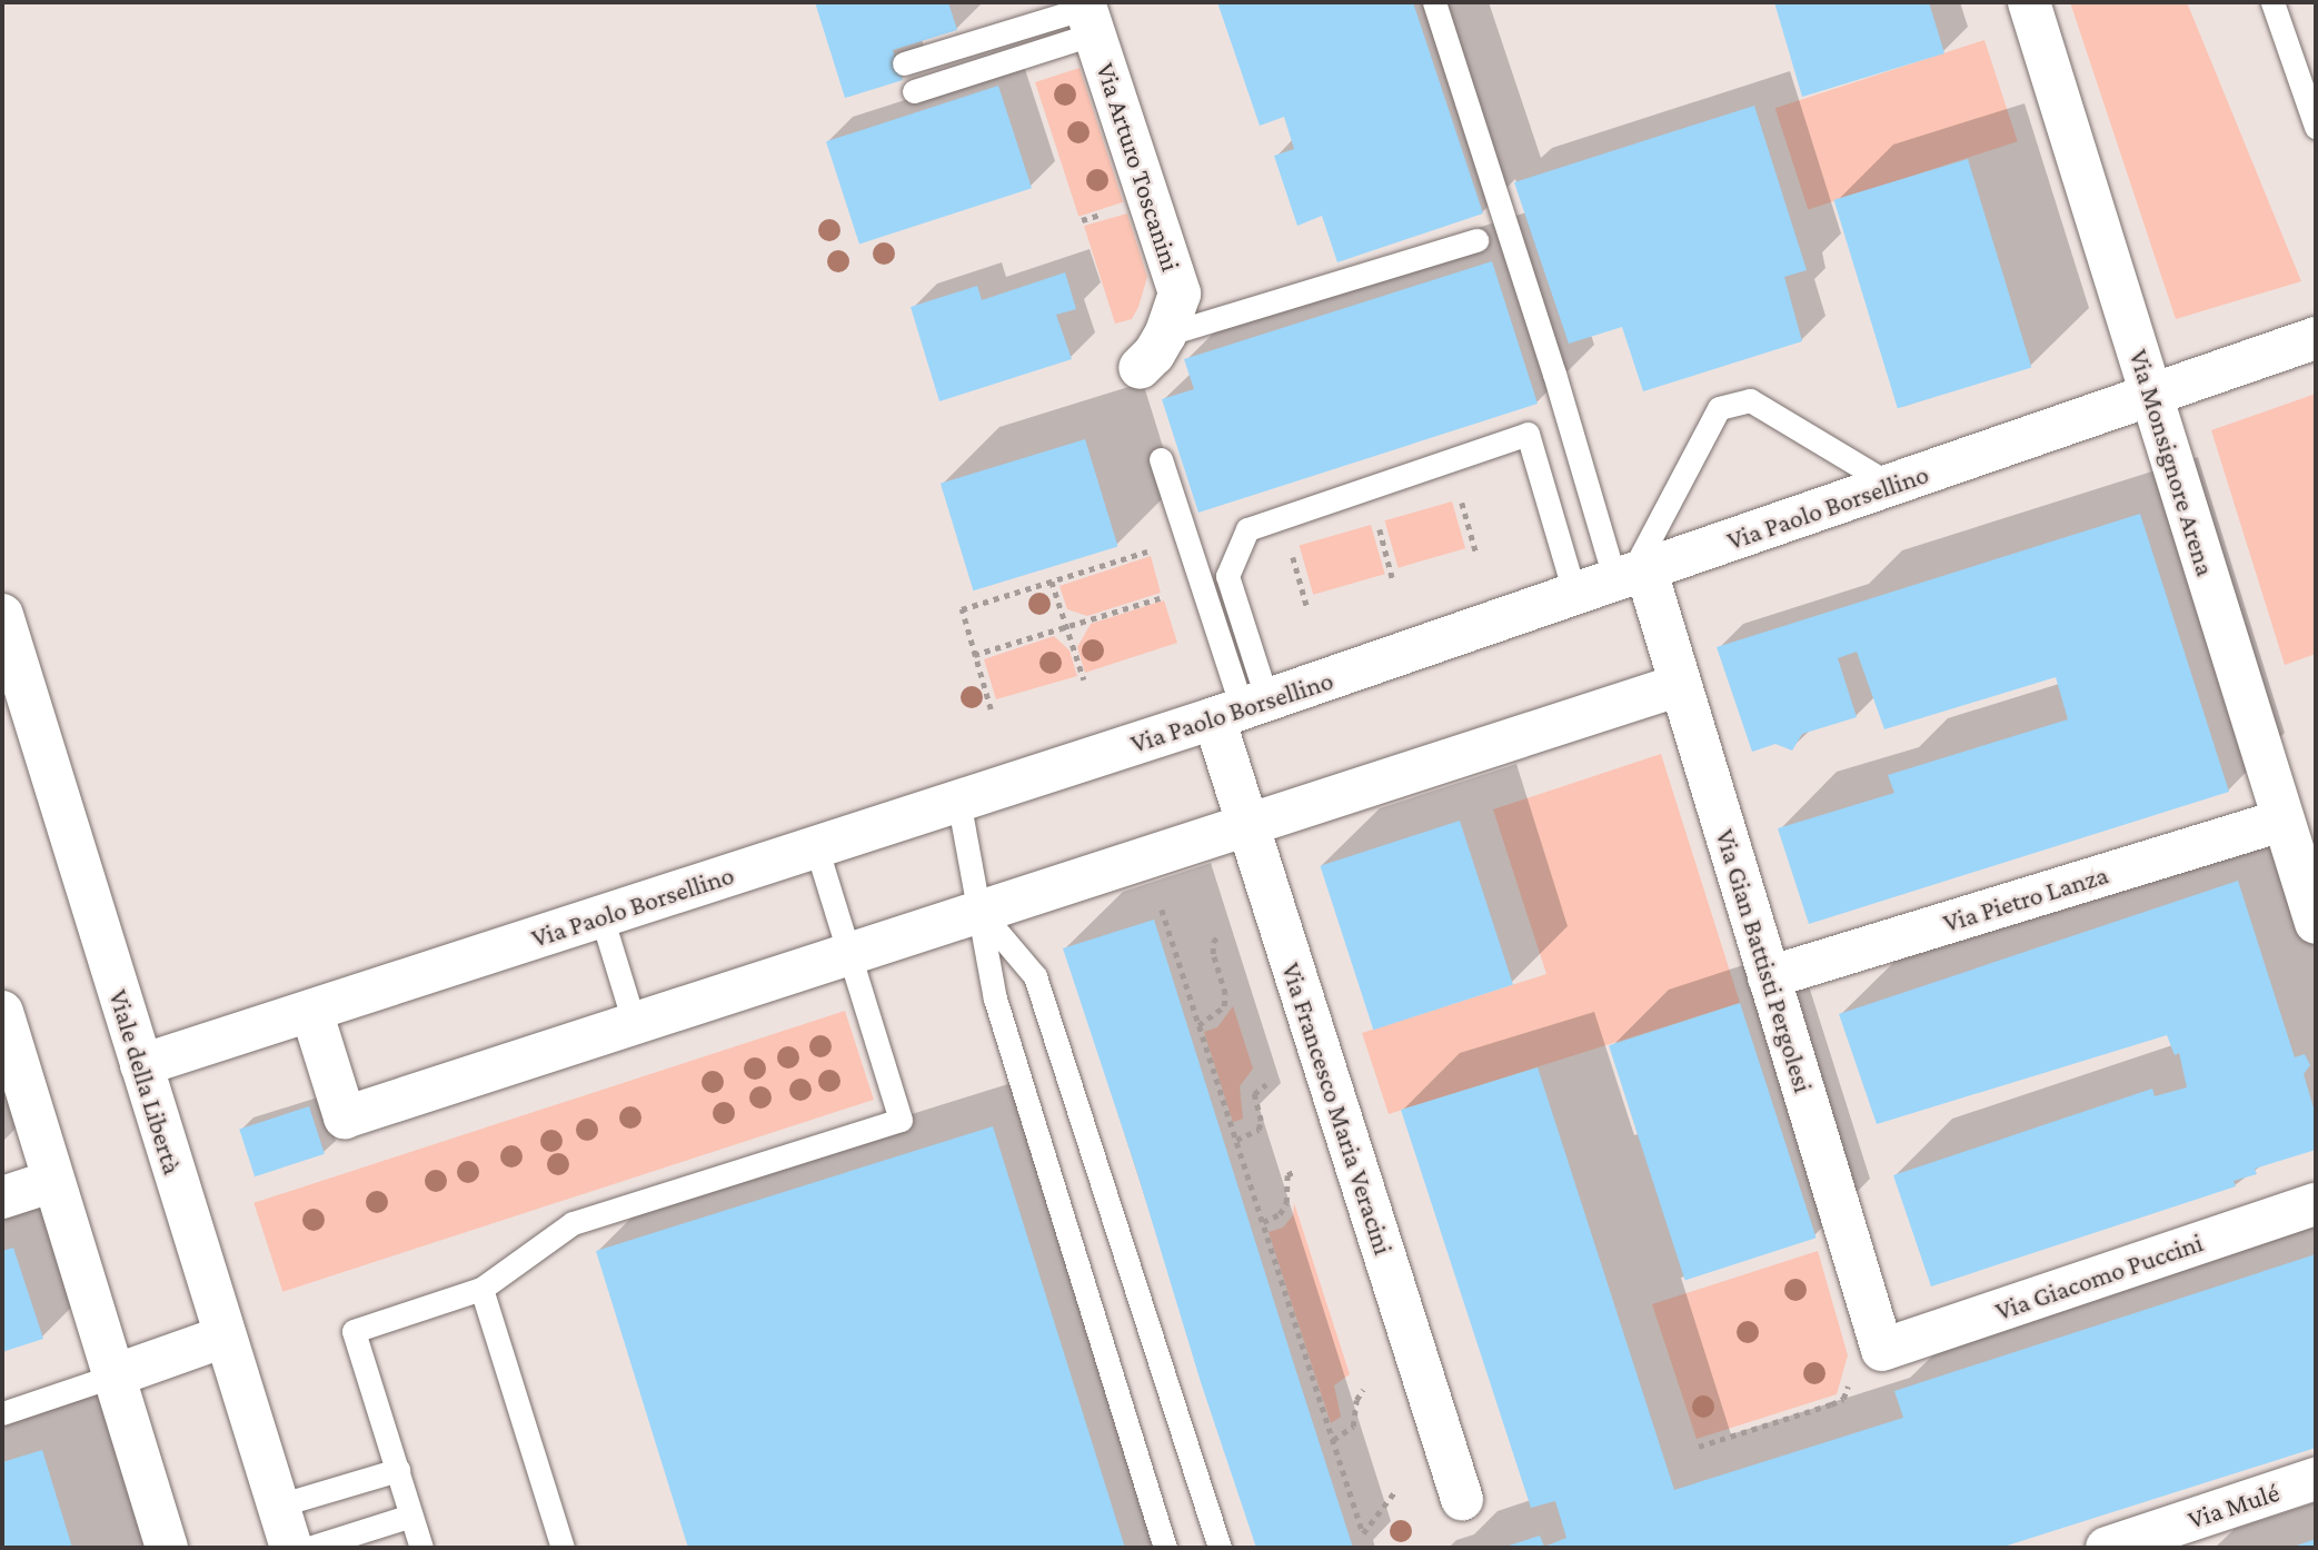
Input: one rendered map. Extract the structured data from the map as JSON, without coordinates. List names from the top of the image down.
{
  "streets": {
    "street": [
      "Via Arturo Toscanini",
      "Via Monsignore Arena",
      "Via Paolo Borsellino",
      "Via Pietro Lanza",
      "Via Gian Battisti Pergolesi",
      "Viale della Libertà",
      "Via Francesco Maria Veracini",
      "Via Giacomo Puccini",
      "Via Mulé"
    ]
  },
  "crossings": [
    ["Via Monsignore Arena", "Via Paolo Borsellino"],
    ["Via Monsignore Arena", "Via Pietro Lanza"],
    ["Via Paolo Borsellino", "Via Gian Battisti Pergolesi"],
    ["Via Paolo Borsellino", "Viale della Libertà"],
    ["Via Paolo Borsellino", "Via Francesco Maria Veracini"],
    ["Via Pietro Lanza", "Via Gian Battisti Pergolesi"],
    ["Via Gian Battisti Pergolesi", "Via Giacomo Puccini"]
  ]
}
